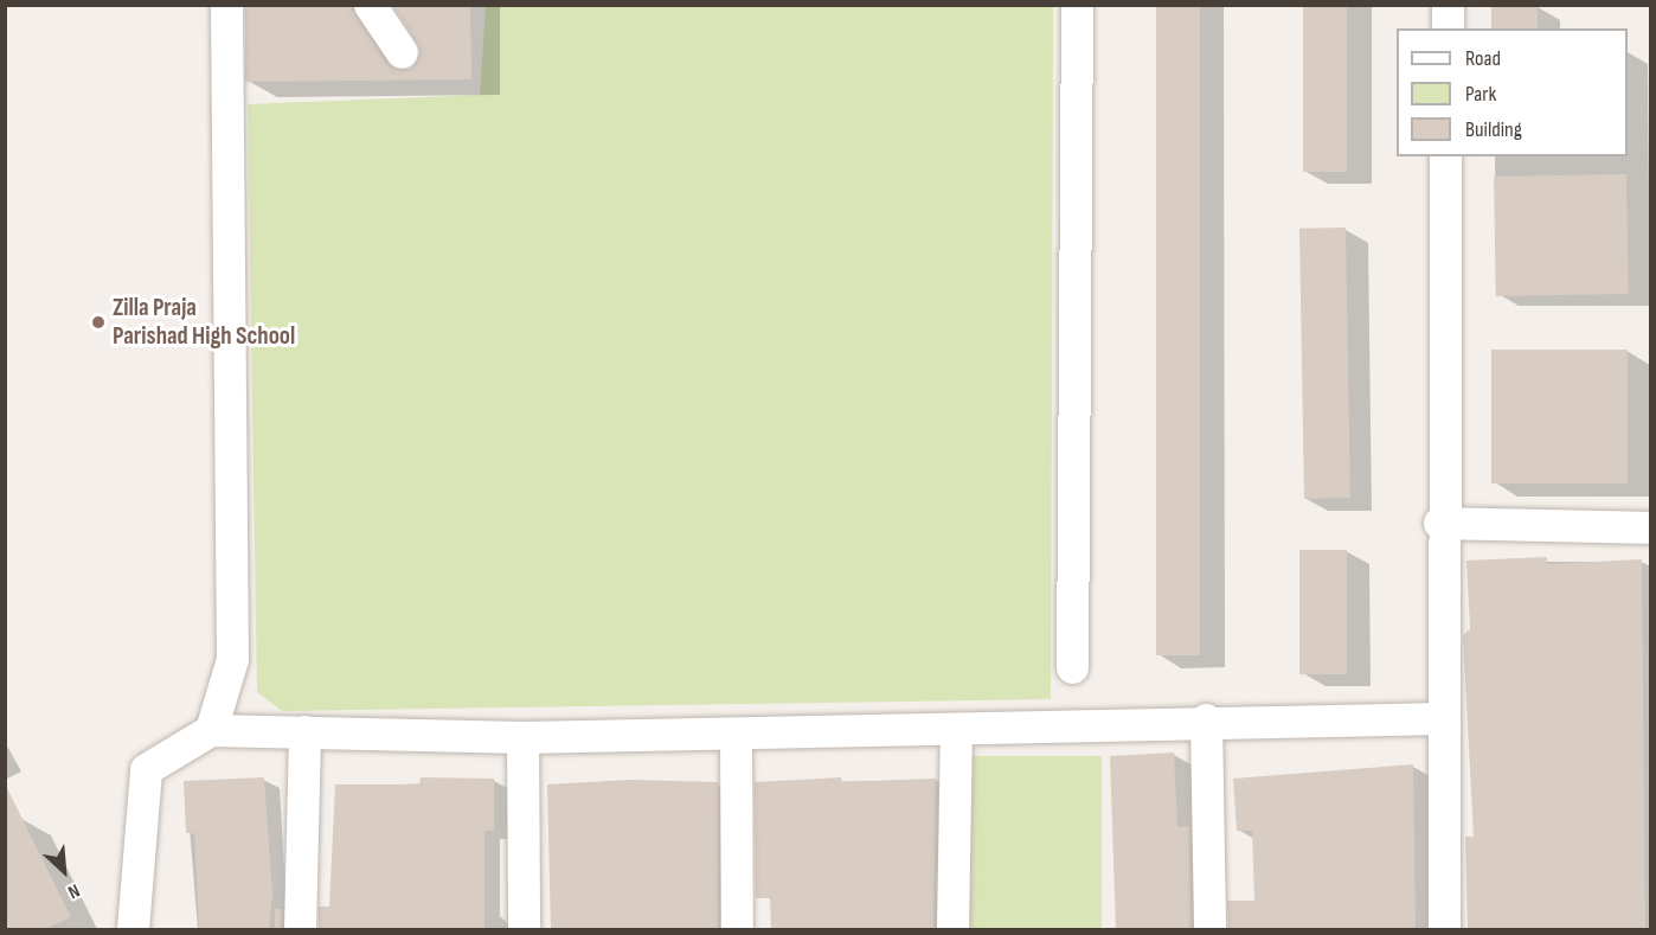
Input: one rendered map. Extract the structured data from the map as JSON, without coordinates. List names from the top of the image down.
{
  "places": ["Zilla Praja Parishad High School"],
  "legend": ["Road", "Park", "Building"],
  "north": "bottom right"
}
